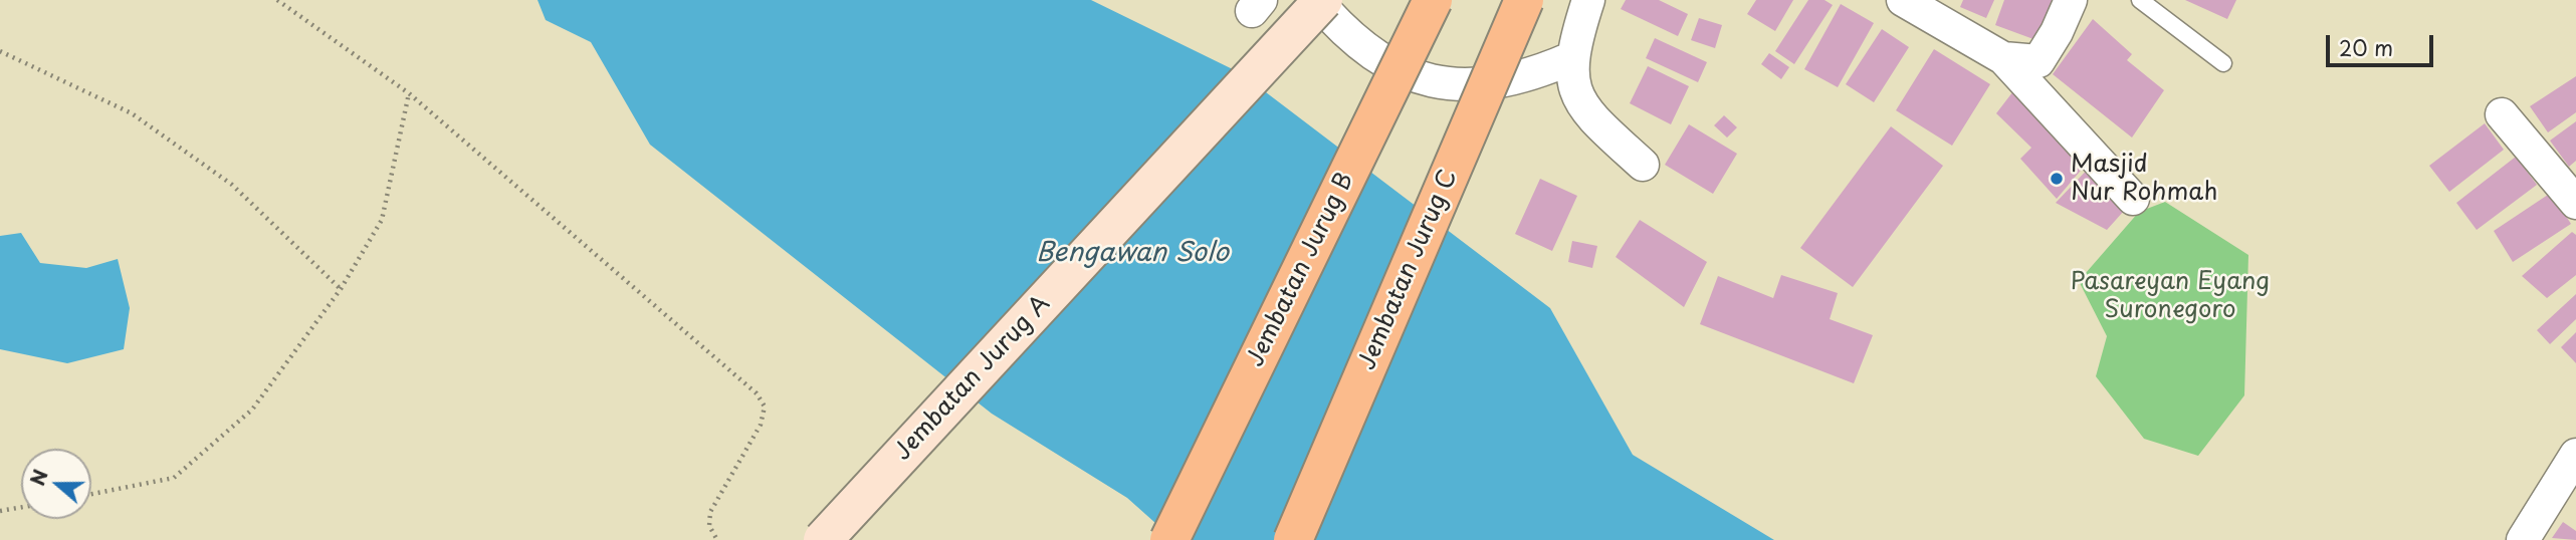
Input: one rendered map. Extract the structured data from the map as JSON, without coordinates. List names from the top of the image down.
{
  "streets": {
    "highway": ["Jembatan Jurug B", "Jembatan Jurug C"],
    "street": ["Jembatan Jurug A"]
  },
  "water": ["Bengawan Solo"],
  "parks": ["Pasareyan Eyang Suronegoro"],
  "places": ["Masjid Nur Rohmah"],
  "scale_bar": "20 m",
  "north": "left"
}
